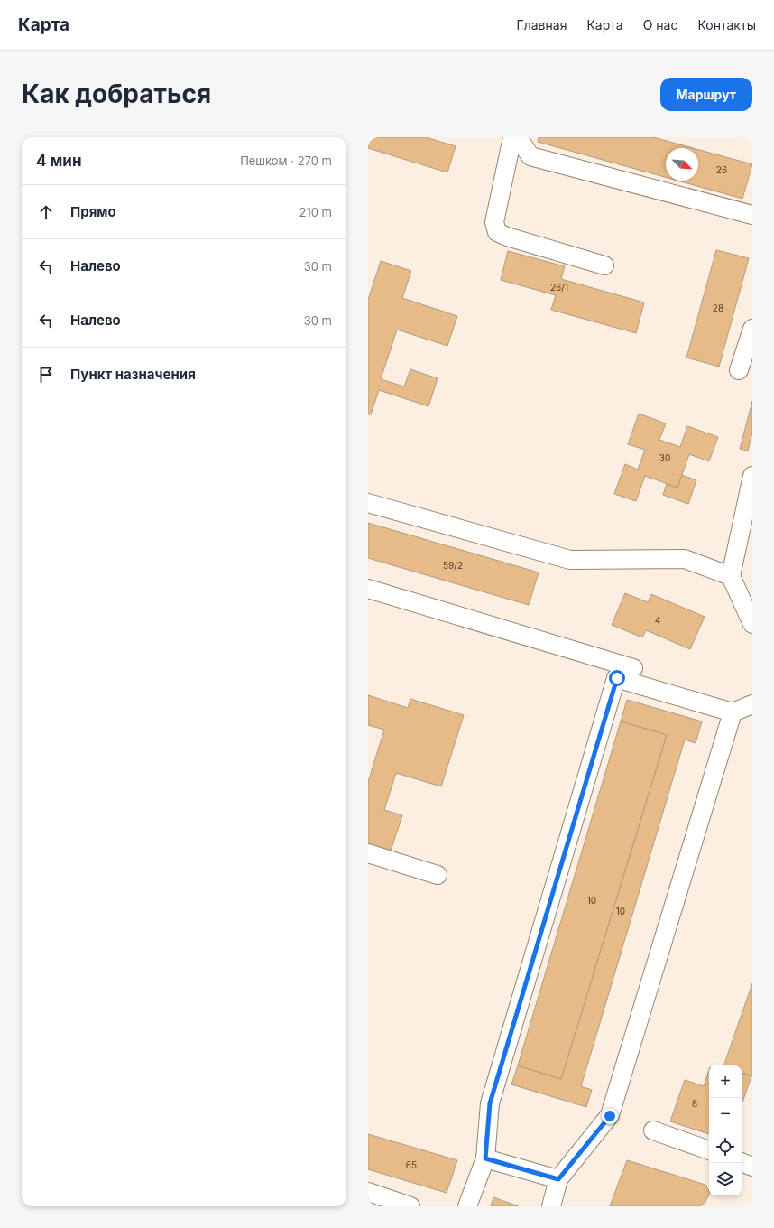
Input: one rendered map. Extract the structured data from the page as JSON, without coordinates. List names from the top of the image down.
{
  "house_numbers": [
    "26",
    "26/1",
    "28",
    "30",
    "59/2",
    "4",
    "10",
    "10",
    "8",
    "65"
  ],
  "north": "bottom right",
  "page": {
    "header": "Карта",
    "nav": [
      "Главная",
      "Карта",
      "О нас",
      "Контакты"
    ],
    "buttons": "Маршрут",
    "title": "Как добраться",
    "heading": ["4 мин", "Пешком · 270 m"],
    "list": [
      ["Прямо", "210 m"],
      ["Налево", "30 m"],
      ["Налево", "30 m"],
      "Пункт назначения"
    ],
    "map_buttons": ["+", "−"]
  }
}
